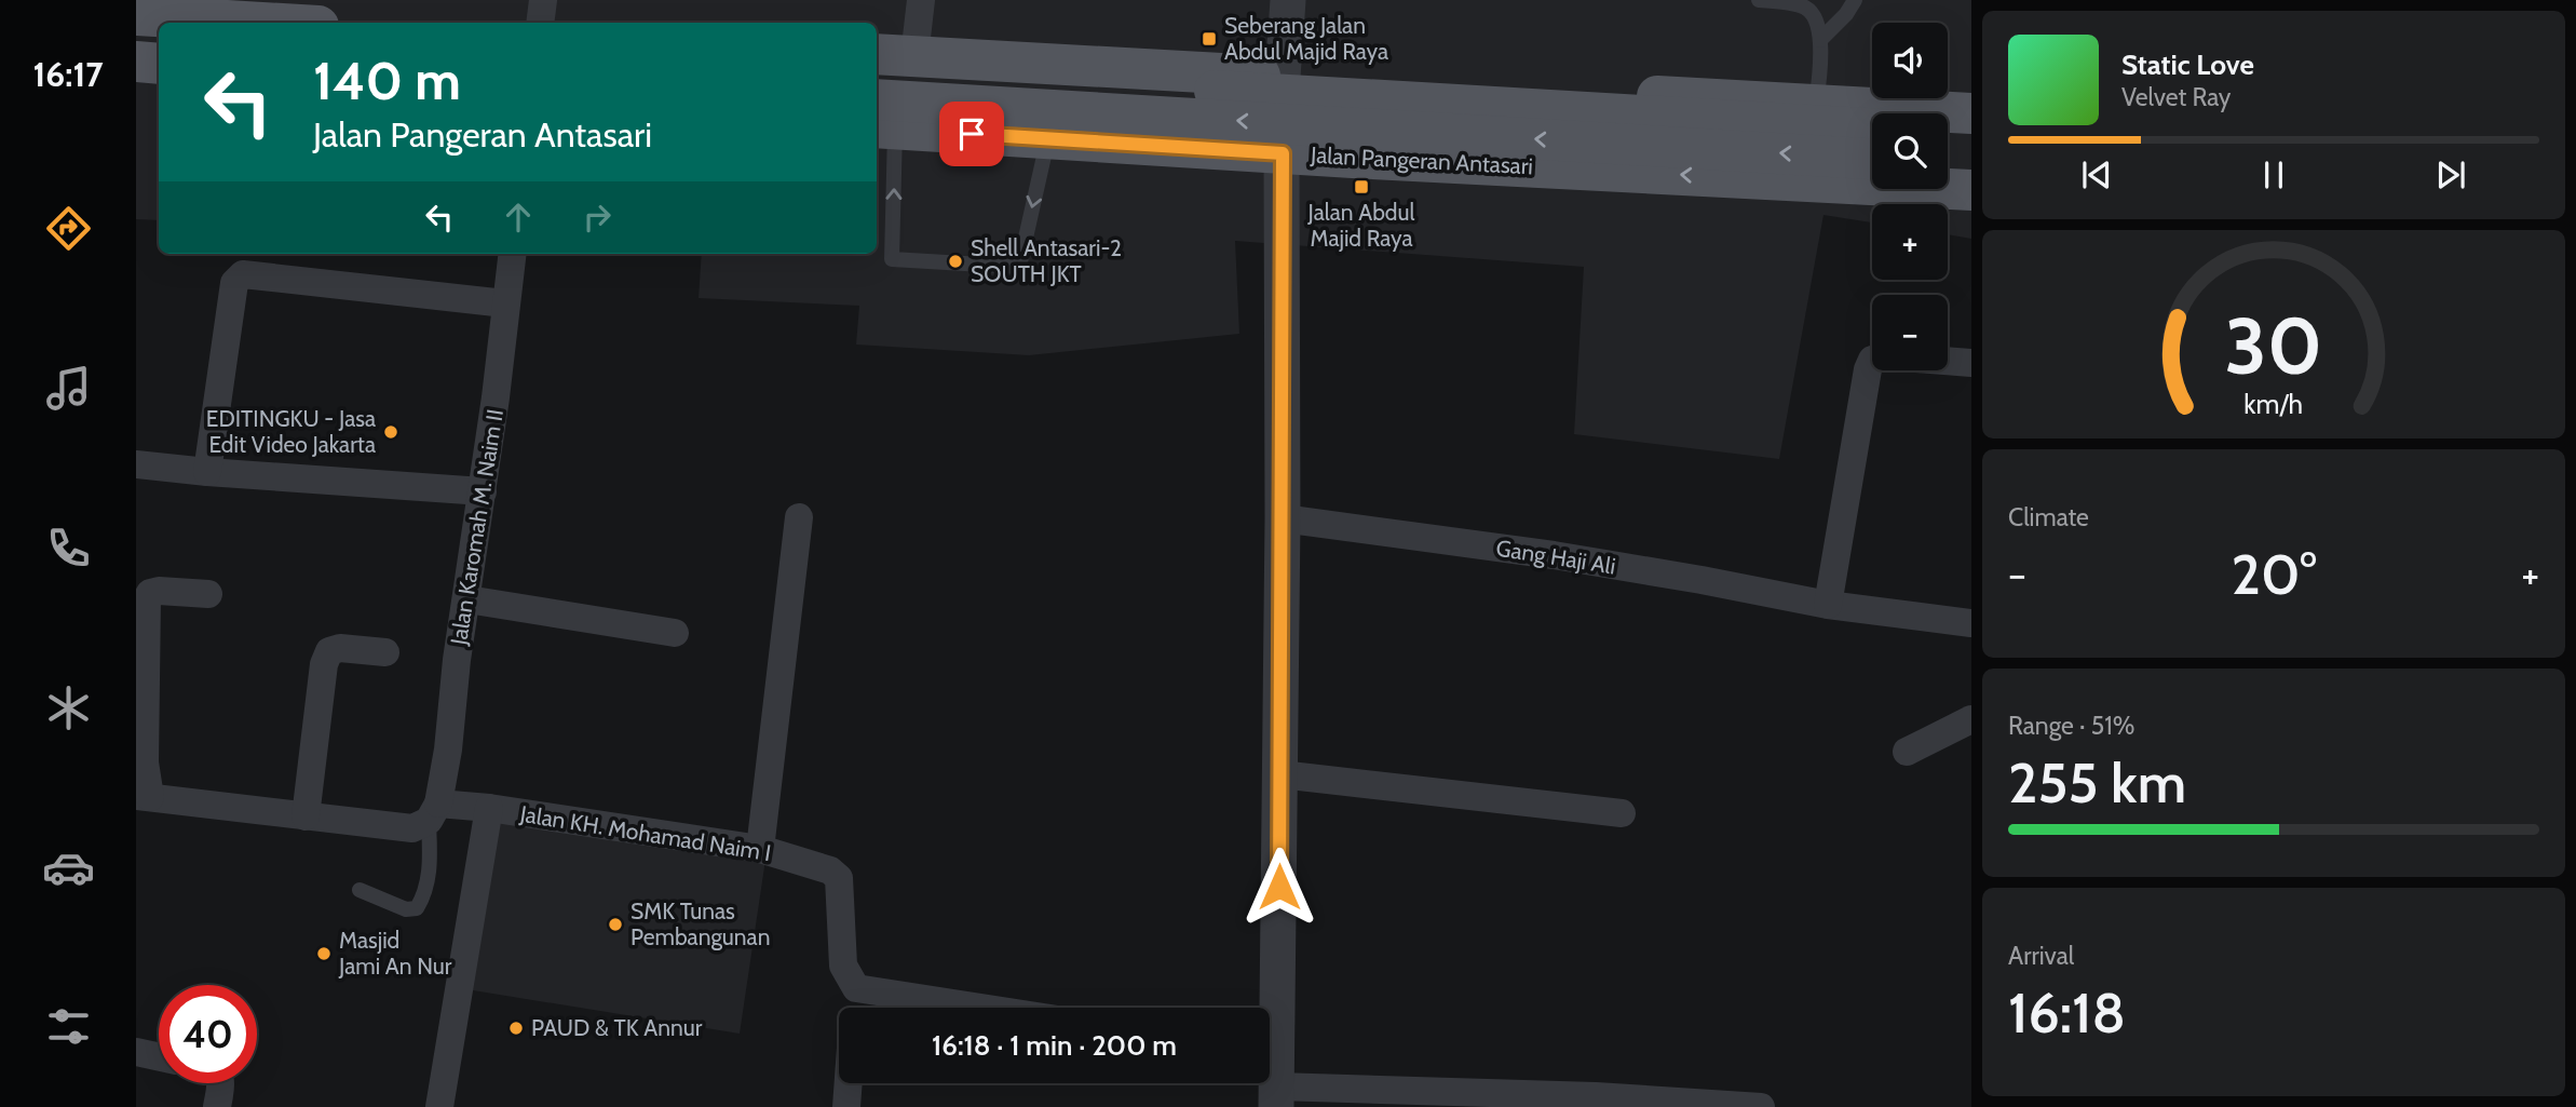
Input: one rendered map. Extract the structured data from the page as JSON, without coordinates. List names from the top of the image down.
{
  "streets": {
    "main road": ["Jalan Pangeran Antasari"],
    "street": ["Jalan Karomah M. Naim II", "Gang Haji Ali", "Jalan KH. Mohamad Naim I"]
  },
  "crossings": [
    ["Jalan Karomah M. Naim II", "Jalan KH. Mohamad Naim I"]
  ],
  "places": {
    "transit": ["Seberang Jalan Abdul Majid Raya", "Jalan Abdul Majid Raya"],
    "other": [
      "Shell Antasari-2 SOUTH JKT",
      "EDITINGKU - Jasa Edit Video Jakarta",
      "SMK Tunas Pembangunan",
      "Masjid Jami An Nur",
      "PAUD & TK Annur"
    ]
  },
  "page": {
    "tabs": "16:17",
    "map_buttons": ["+", "−"],
    "turn": ["140 m", "Jalan Pangeran Antasari"],
    "song": ["Static Love", "Velvet Ray"],
    "tile": [
      "Climate",
      ["Range · 51%", "255 km"],
      ["Arrival", "16:18"]
    ],
    "heat": ["−", "20°", "+"],
    "limit": "40",
    "trip": "16:18 · 1 min · 200 m",
    "gauge": ["30", "km/h"]
  }
}
